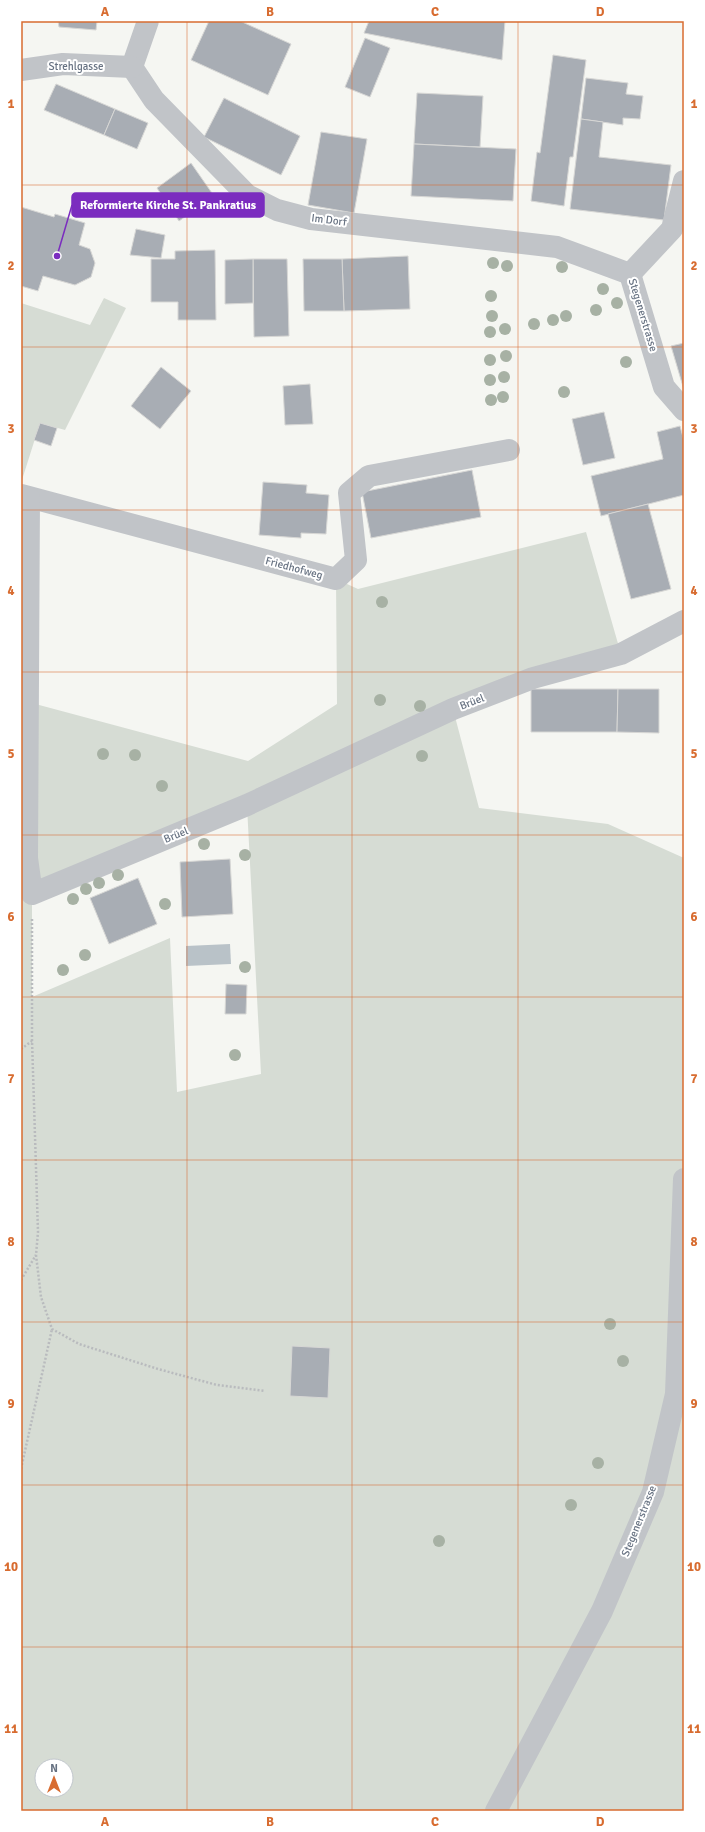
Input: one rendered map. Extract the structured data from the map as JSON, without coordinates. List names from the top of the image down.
{
  "streets": {
    "street": [
      "Strehlgasse",
      "Im Dorf",
      "Stegenerstrasse",
      "Friedhofweg",
      "Brüel"
    ]
  },
  "crossings": [
    ["Strehlgasse", "Im Dorf"],
    ["Im Dorf", "Stegenerstrasse"]
  ],
  "places": ["Reformierte Kirche St. Pankratius"],
  "north": "top",
  "grid": {
    "columns": [
      "A",
      "B",
      "C",
      "D"
    ],
    "rows": [
      "1",
      "2",
      "3",
      "4",
      "5",
      "6",
      "7",
      "8",
      "9",
      "10",
      "11"
    ]
  }
}
